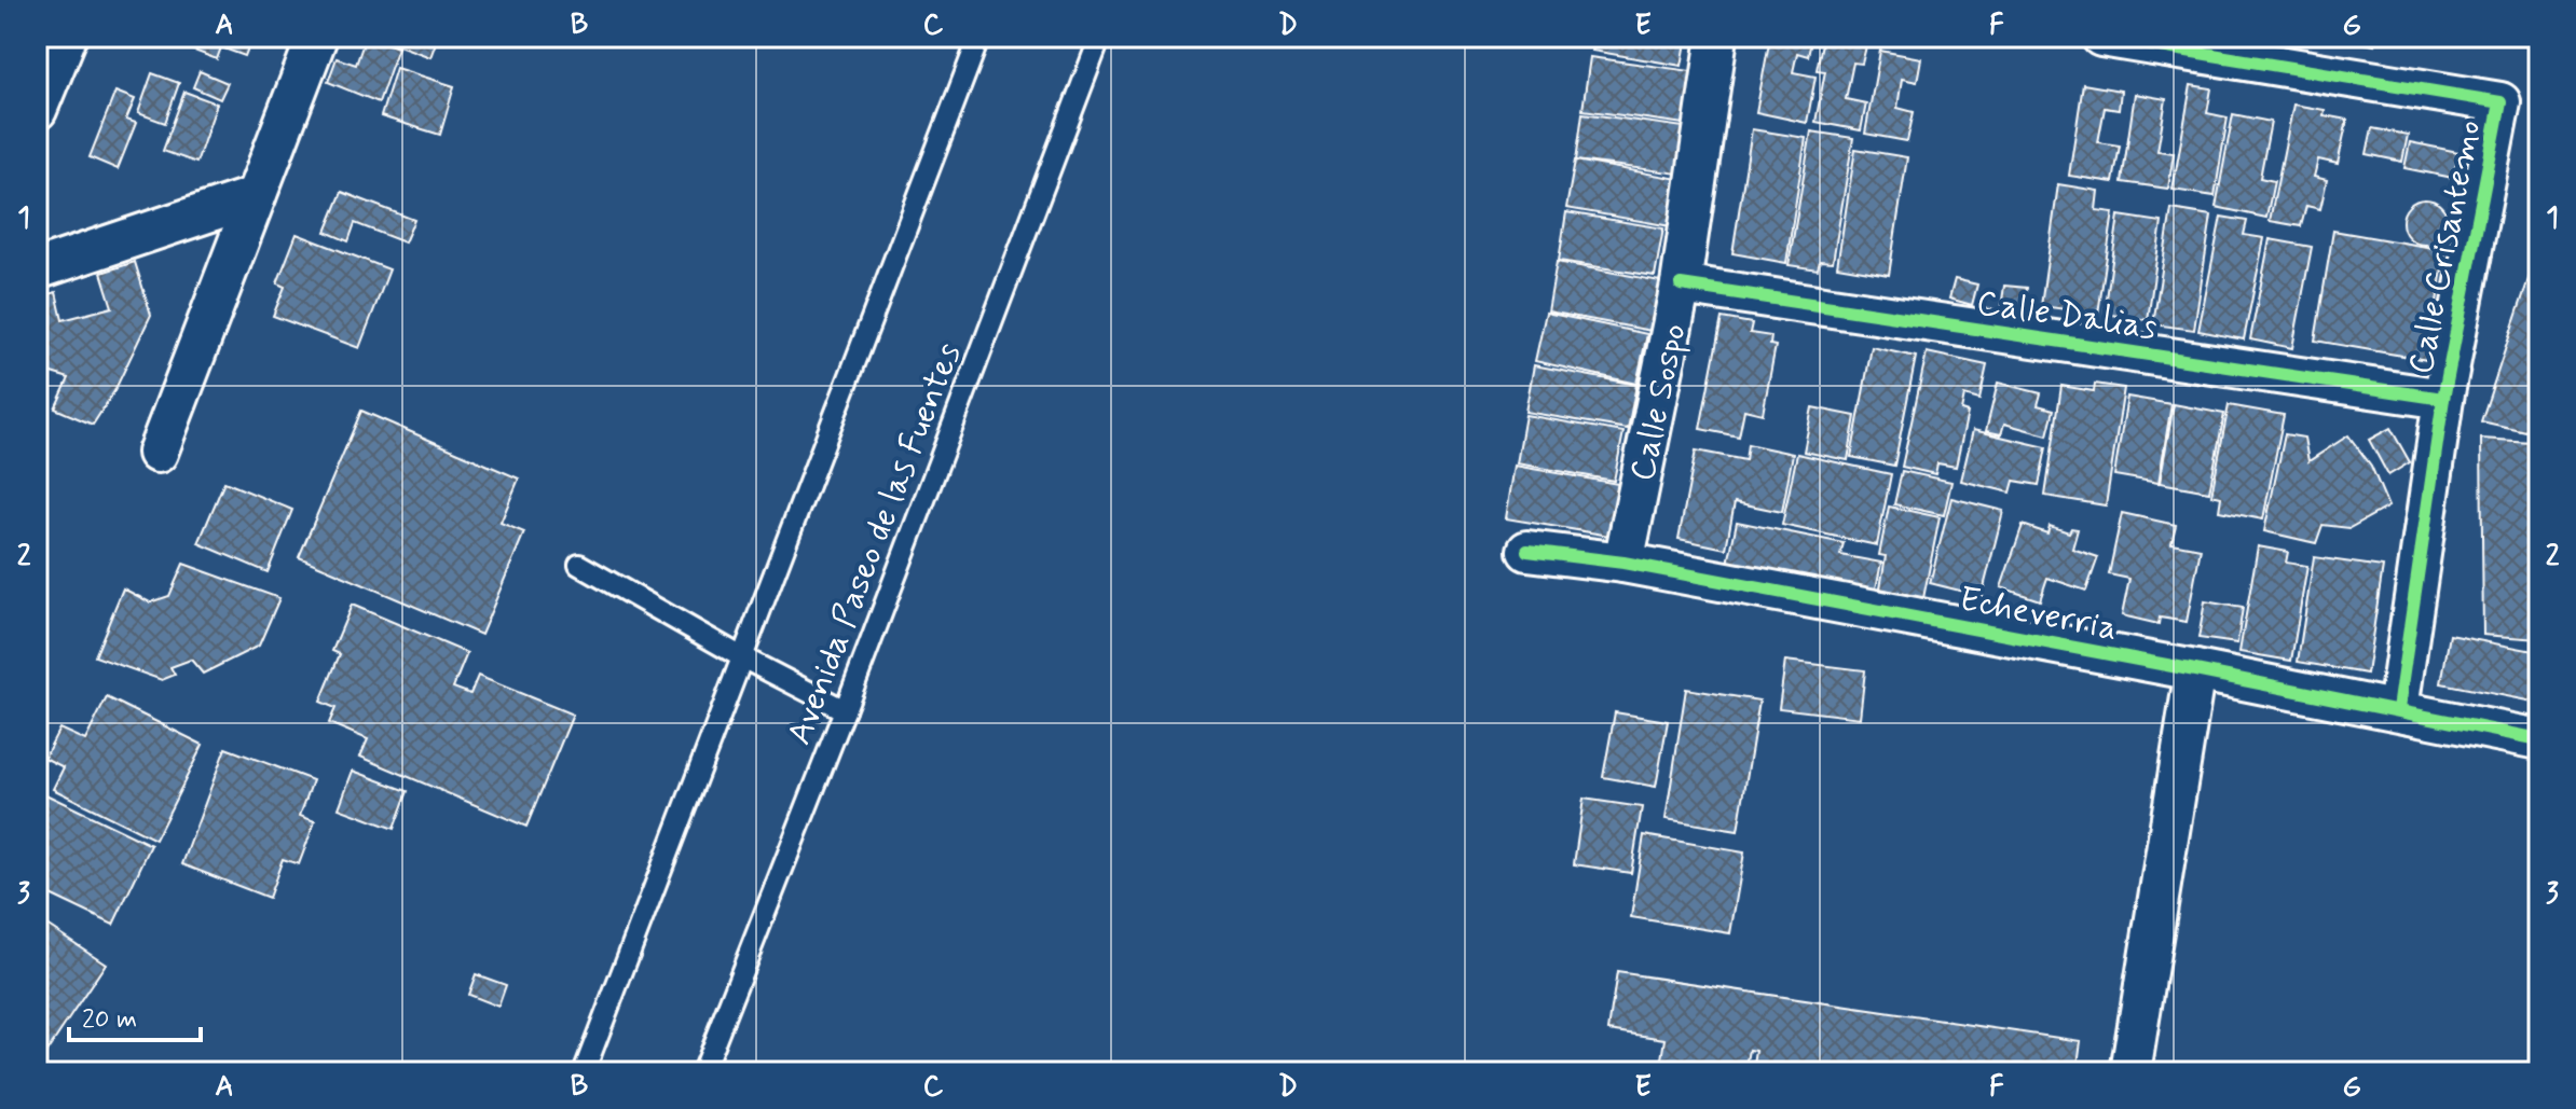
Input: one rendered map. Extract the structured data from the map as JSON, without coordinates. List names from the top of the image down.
{
  "streets": {
    "street": [
      "Calle Crisantemo",
      "Calle Dalias",
      "Calle Sospo",
      "Echeverria"
    ],
    "lane": ["Avenida Paseo de las Fuentes"]
  },
  "crossings": [
    ["Calle Crisantemo", "Calle Dalias"],
    ["Calle Crisantemo", "Echeverria"],
    ["Calle Dalias", "Calle Sospo"],
    ["Calle Sospo", "Echeverria"]
  ],
  "scale_bar": "20 m",
  "grid": {
    "columns": [
      "A",
      "B",
      "C",
      "D",
      "E",
      "F",
      "G"
    ],
    "rows": ["1", "2", "3"]
  }
}
